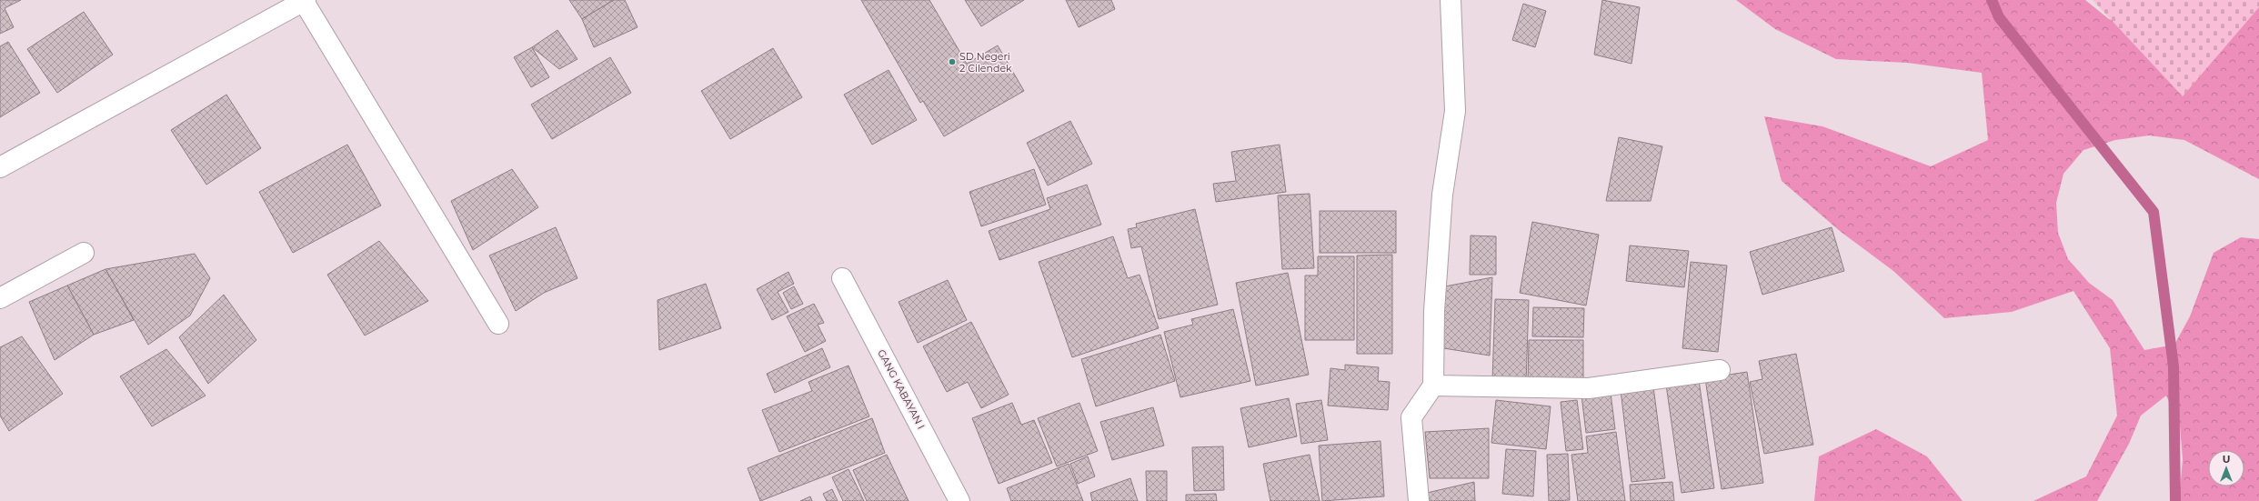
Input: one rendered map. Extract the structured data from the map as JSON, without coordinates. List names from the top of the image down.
{
  "streets": {
    "street": ["GANG KABAYAN I"]
  },
  "places": ["SD Negeri 2 Cilendek"],
  "north": "top"
}
